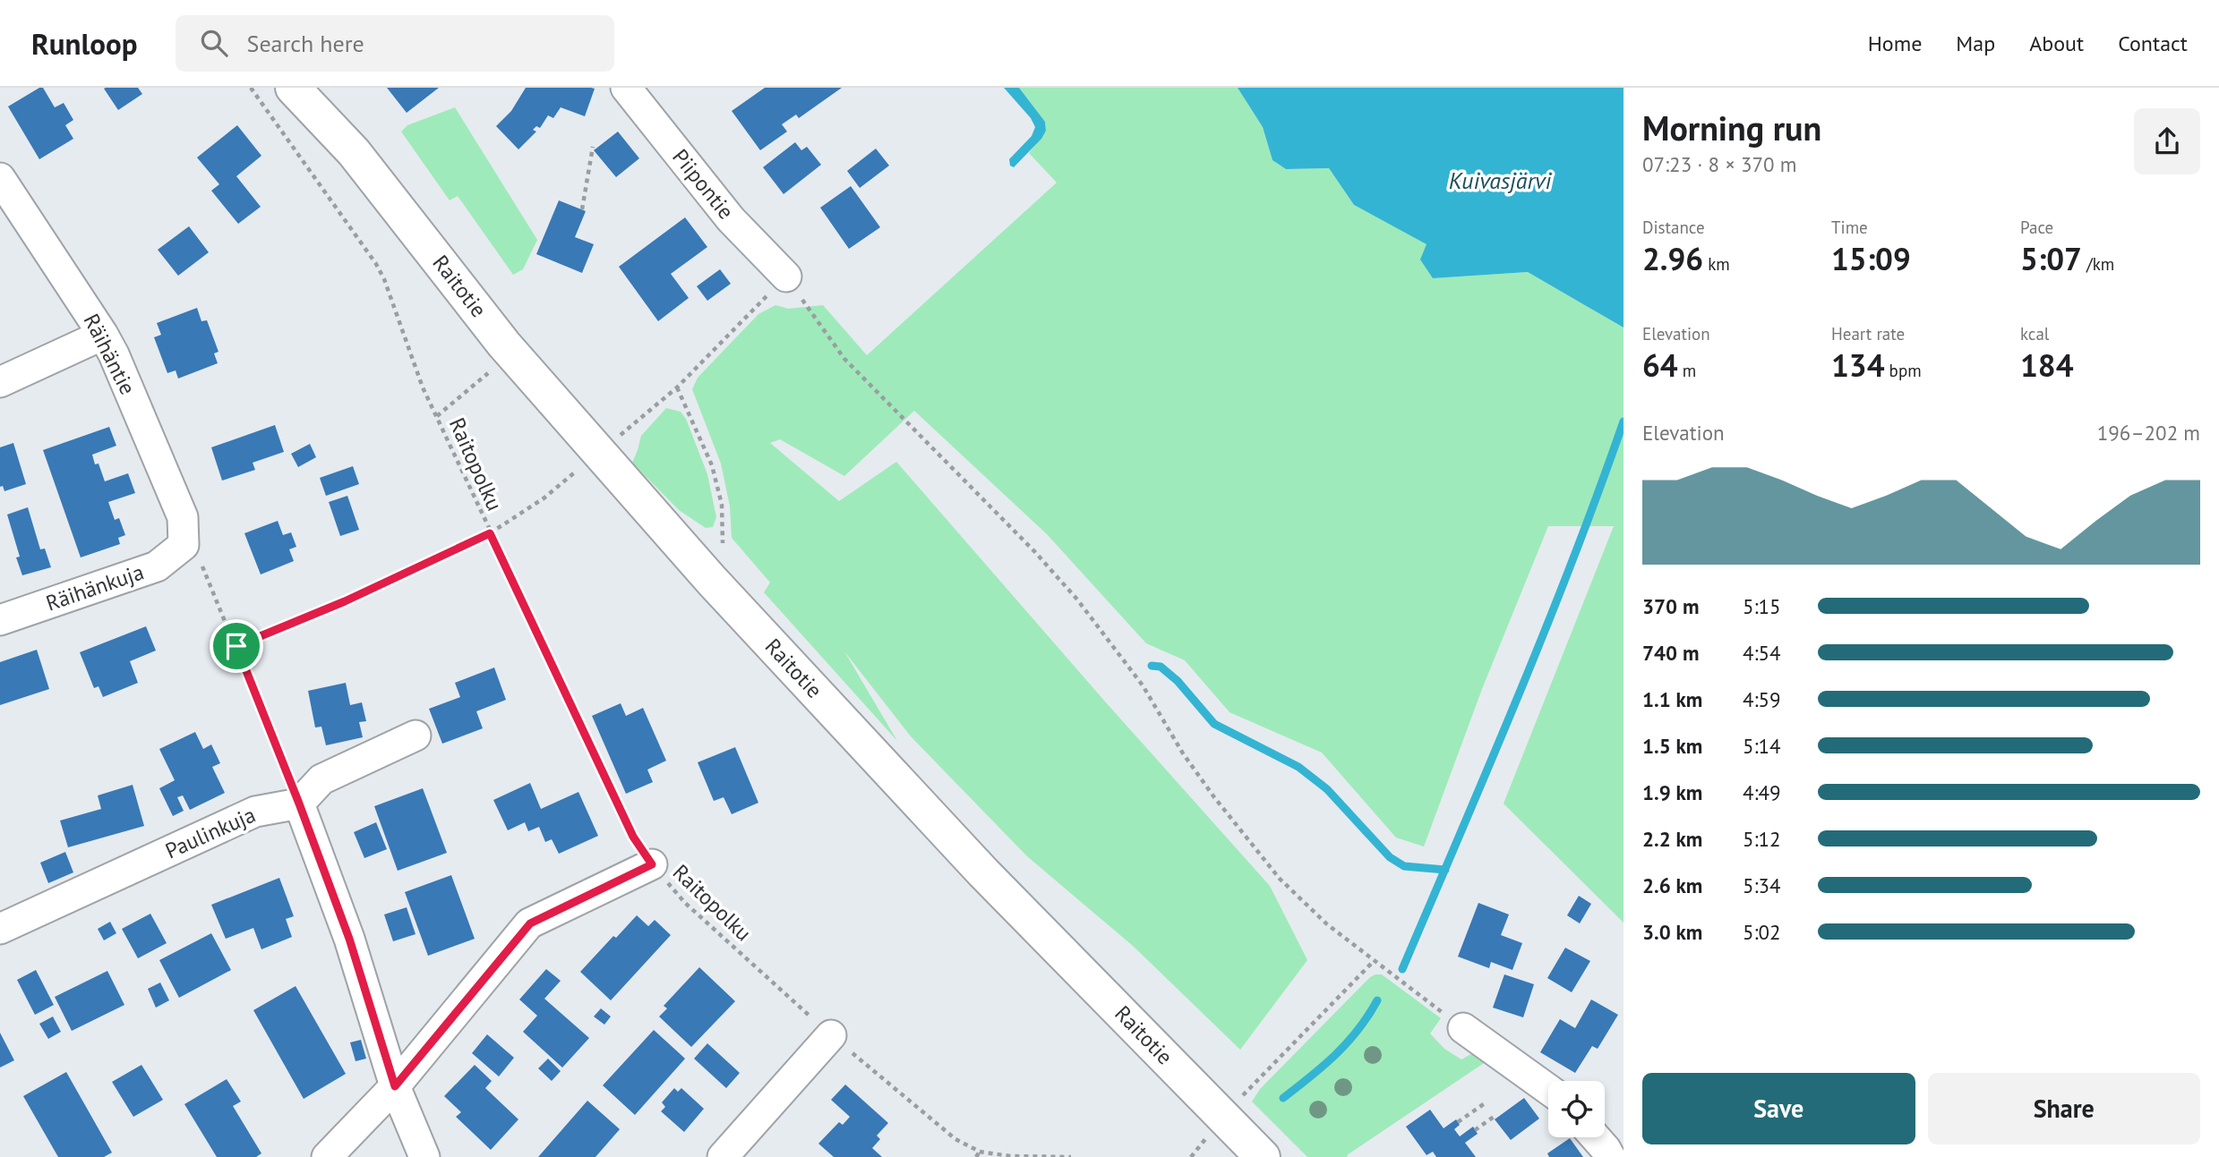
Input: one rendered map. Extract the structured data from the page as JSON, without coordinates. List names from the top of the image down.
{
  "streets": {
    "main road": ["Raitotie"],
    "street": [
      "Piipontie",
      "Räihäntie",
      "Räihänkuja",
      "Paulinkuja"
    ],
    "path": ["Raitopolku"]
  },
  "crossings": [
    ["Räihäntie", "Räihänkuja"]
  ],
  "water": ["Kuivasjärvi"],
  "page": {
    "header": "Runloop",
    "search": "Search here",
    "nav": [
      "Home",
      "Map",
      "About",
      "Contact"
    ],
    "heading": ["Morning run", "07:23 · 8 × 370 m"],
    "stats": [
      ["Distance", "2.96 km"],
      ["Time", "15:09"],
      ["Pace", "5:07 /km"],
      ["Elevation", "64 m"],
      ["Heart rate", "134 bpm"],
      ["kcal", "184"]
    ],
    "chart": ["Elevation", "196–202 m"],
    "list": [
      {
        "name": "370 m",
        "note": "5:15"
      },
      {
        "name": "740 m",
        "note": "4:54"
      },
      {
        "name": "1.1 km",
        "note": "4:59"
      },
      {
        "name": "1.5 km",
        "note": "5:14"
      },
      {
        "name": "1.9 km",
        "note": "4:49"
      },
      {
        "name": "2.2 km",
        "note": "5:12"
      },
      {
        "name": "2.6 km",
        "note": "5:34"
      },
      {
        "name": "3.0 km",
        "note": "5:02"
      }
    ],
    "buttons": ["Save", "Share"]
  }
}
